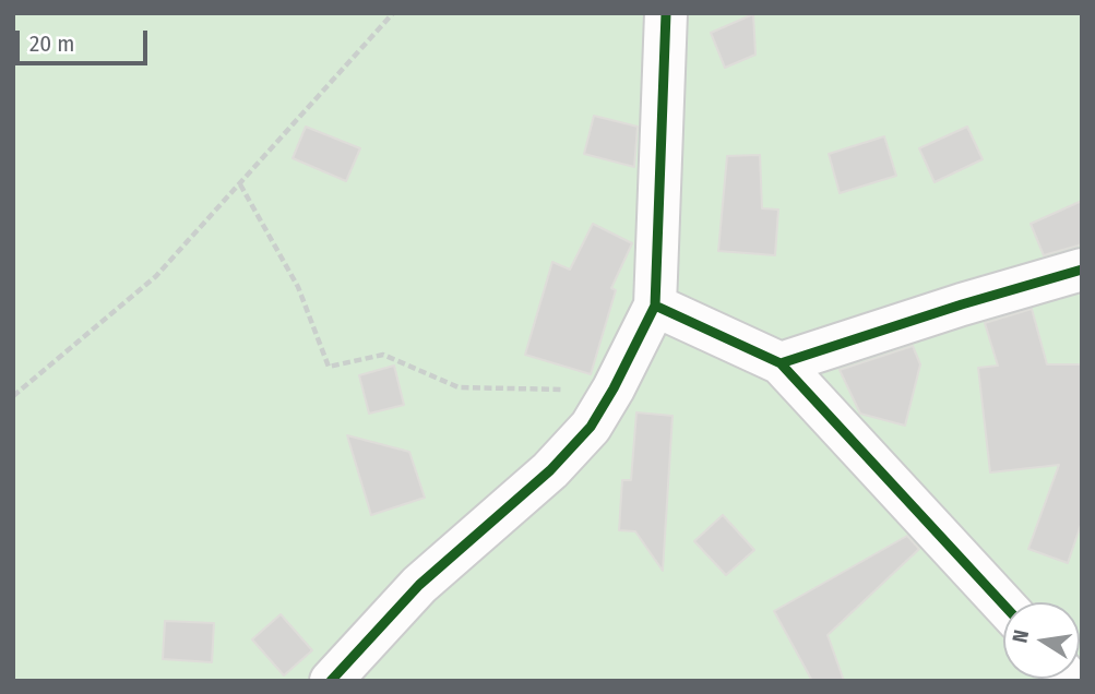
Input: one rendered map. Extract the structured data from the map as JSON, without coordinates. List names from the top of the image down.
{
  "scale_bar": "20 m",
  "north": "left"
}
